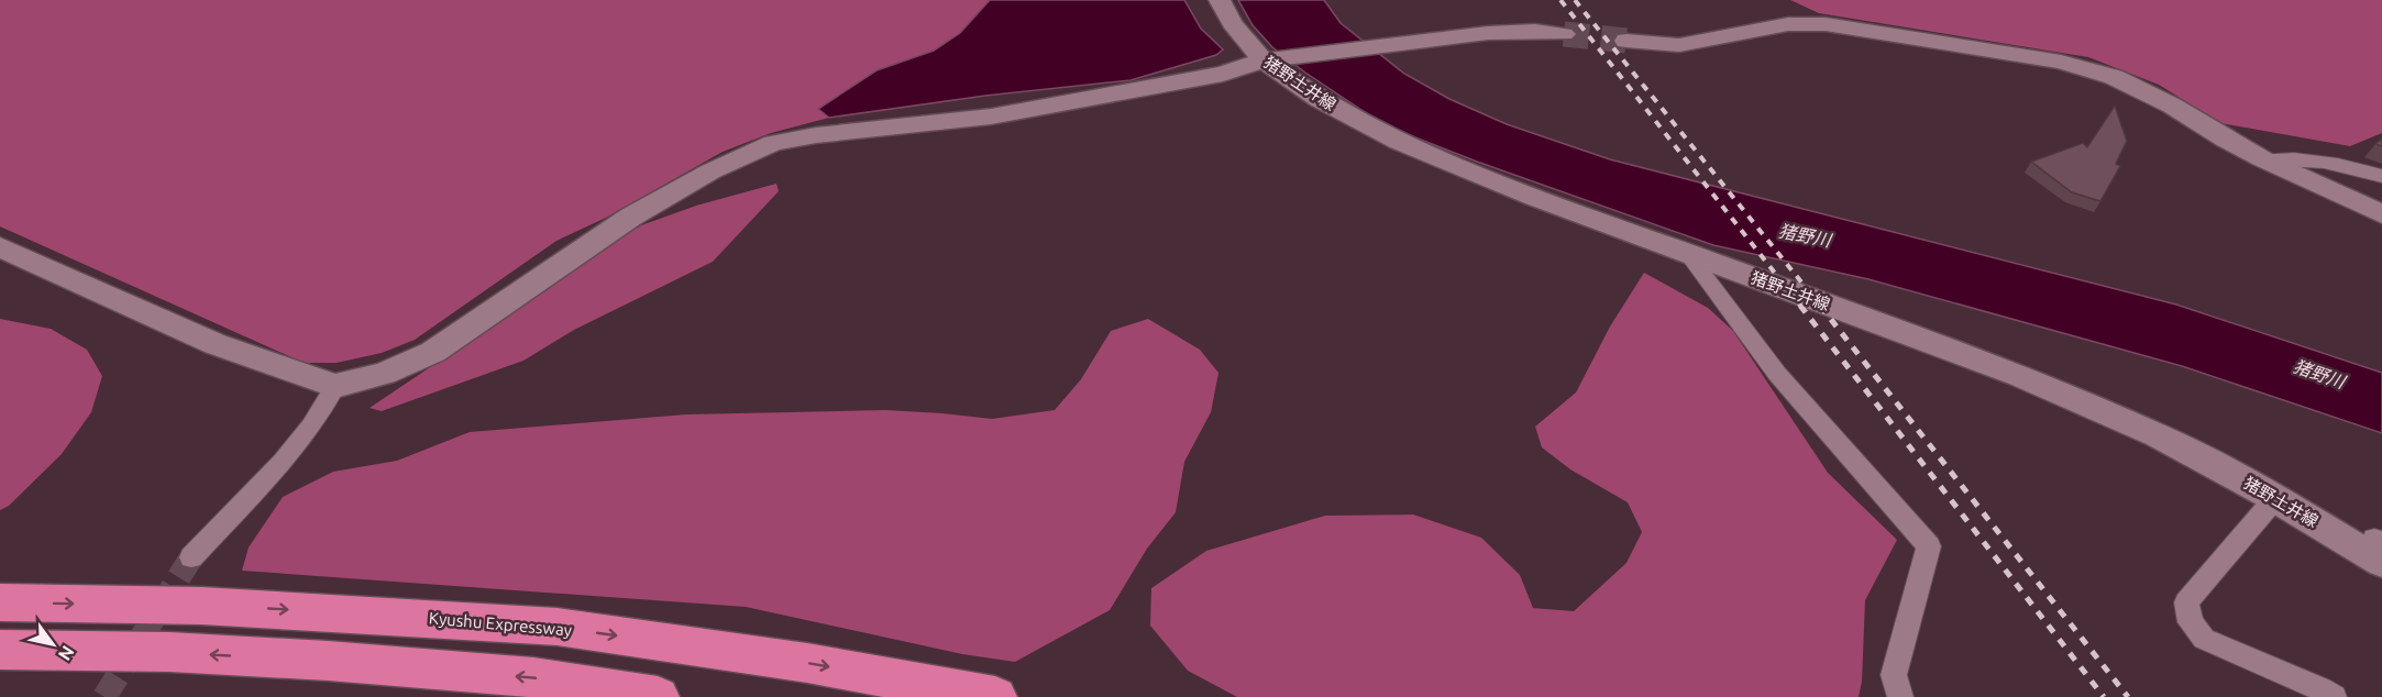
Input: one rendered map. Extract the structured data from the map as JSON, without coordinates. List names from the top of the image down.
{
  "streets": {
    "highway": ["Kyushu Expressway"],
    "street": ["猪野土井線"]
  },
  "water": ["猪野川"],
  "north": "bottom right"
}
